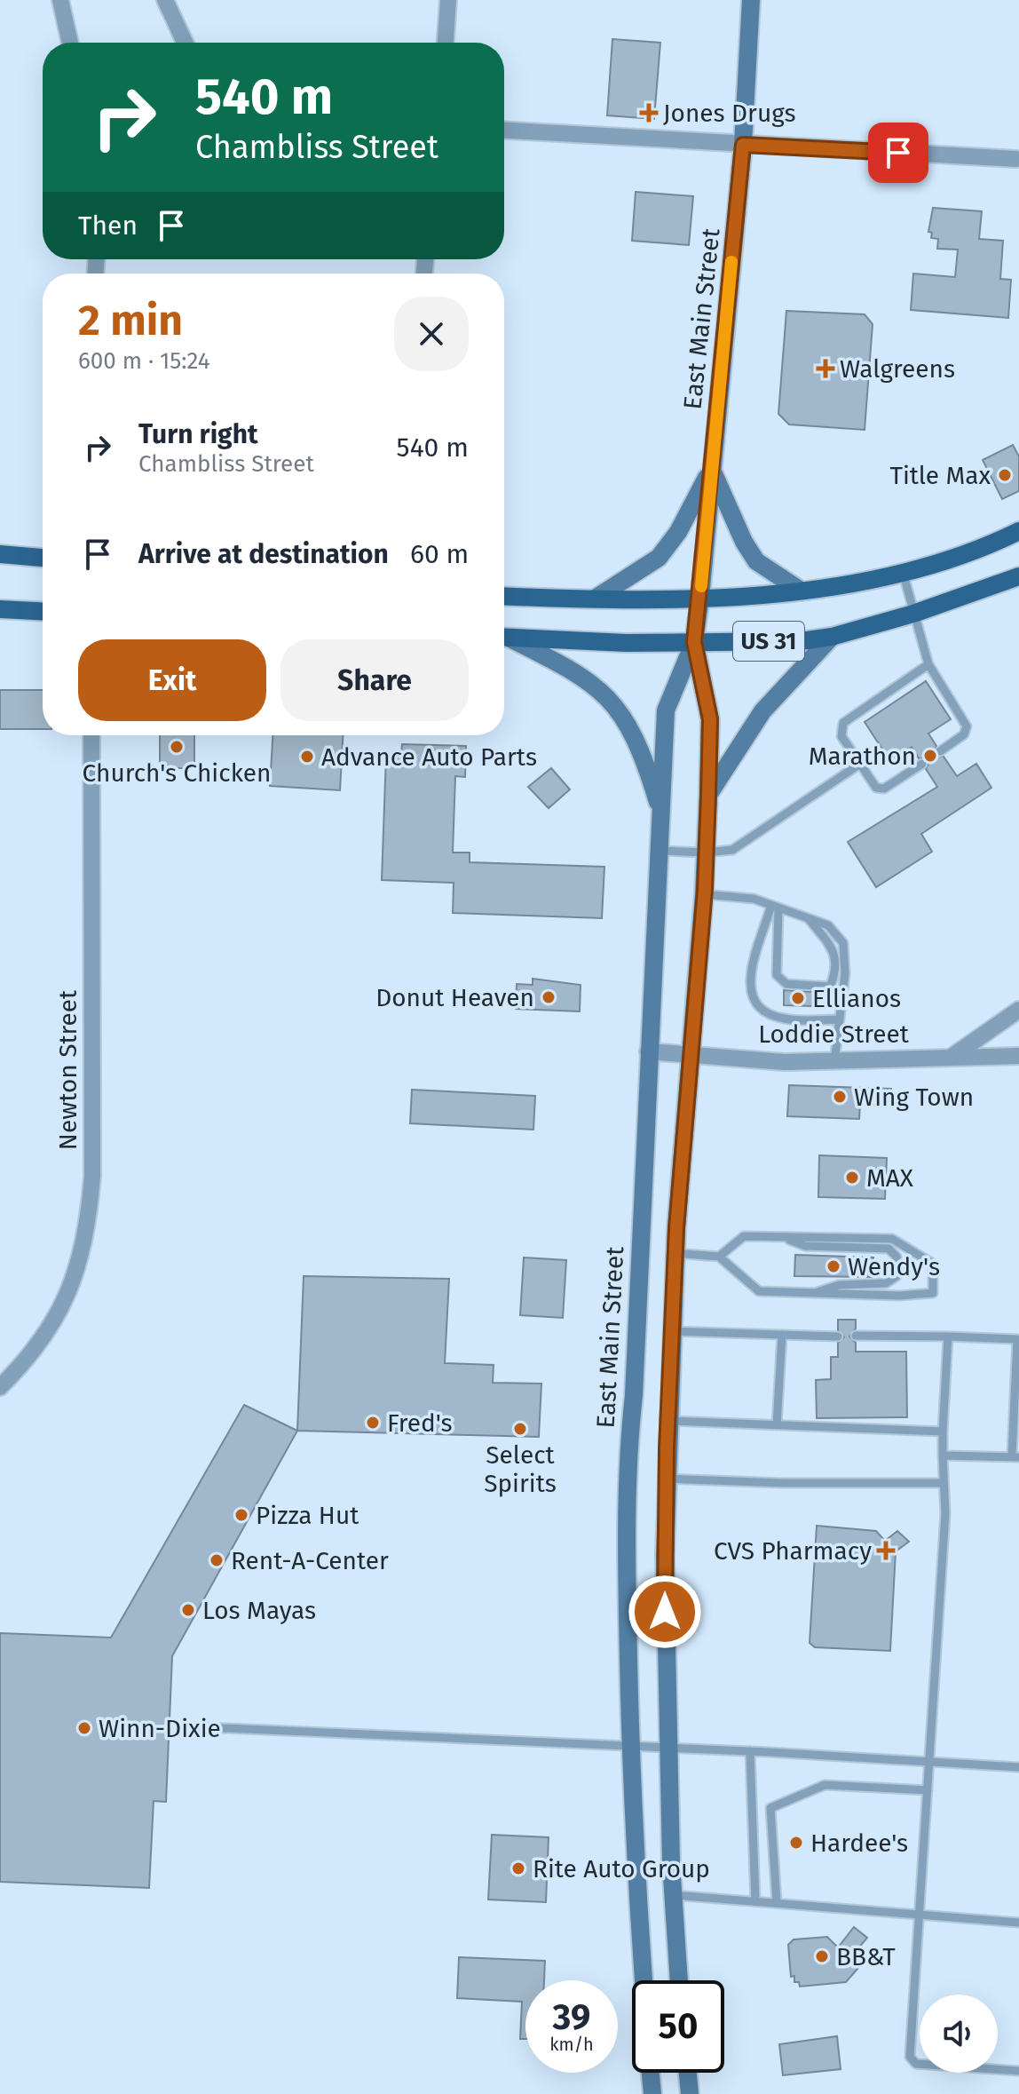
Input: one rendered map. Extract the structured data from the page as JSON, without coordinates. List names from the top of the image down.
{
  "streets": {
    "main road": ["East Main Street", "US 31"],
    "street": ["Loddie Street", "Newton Street"]
  },
  "crossings": [
    ["East Main Street", "US 31"],
    ["East Main Street", "Loddie Street"]
  ],
  "places": {
    "health": ["Jones Drugs", "Walgreens", "CVS Pharmacy"],
    "other": [
      "Title Max",
      "Church's Chicken",
      "Marathon",
      "Advance Auto Parts",
      "Donut Heaven",
      "Ellianos",
      "Wing Town",
      "MAX",
      "Wendy's",
      "Fred's",
      "Select Spirits",
      "Pizza Hut",
      "Rent-A-Center",
      "Los Mayas",
      "Winn-Dixie",
      "Hardee's",
      "Rite Auto Group",
      "BB&T"
    ]
  },
  "page": {
    "turn": ["540 m", "Chambliss Street"],
    "then": "Then",
    "heading": ["2 min", "600 m · 15:24"],
    "list": [
      {
        "name": "Turn right",
        "note": "Chambliss Street",
        "value": "540 m"
      },
      {
        "name": "Arrive at destination",
        "value": "60 m"
      }
    ],
    "buttons": ["Exit", "Share"],
    "speed": "39 km/h",
    "limit": "50"
  }
}
